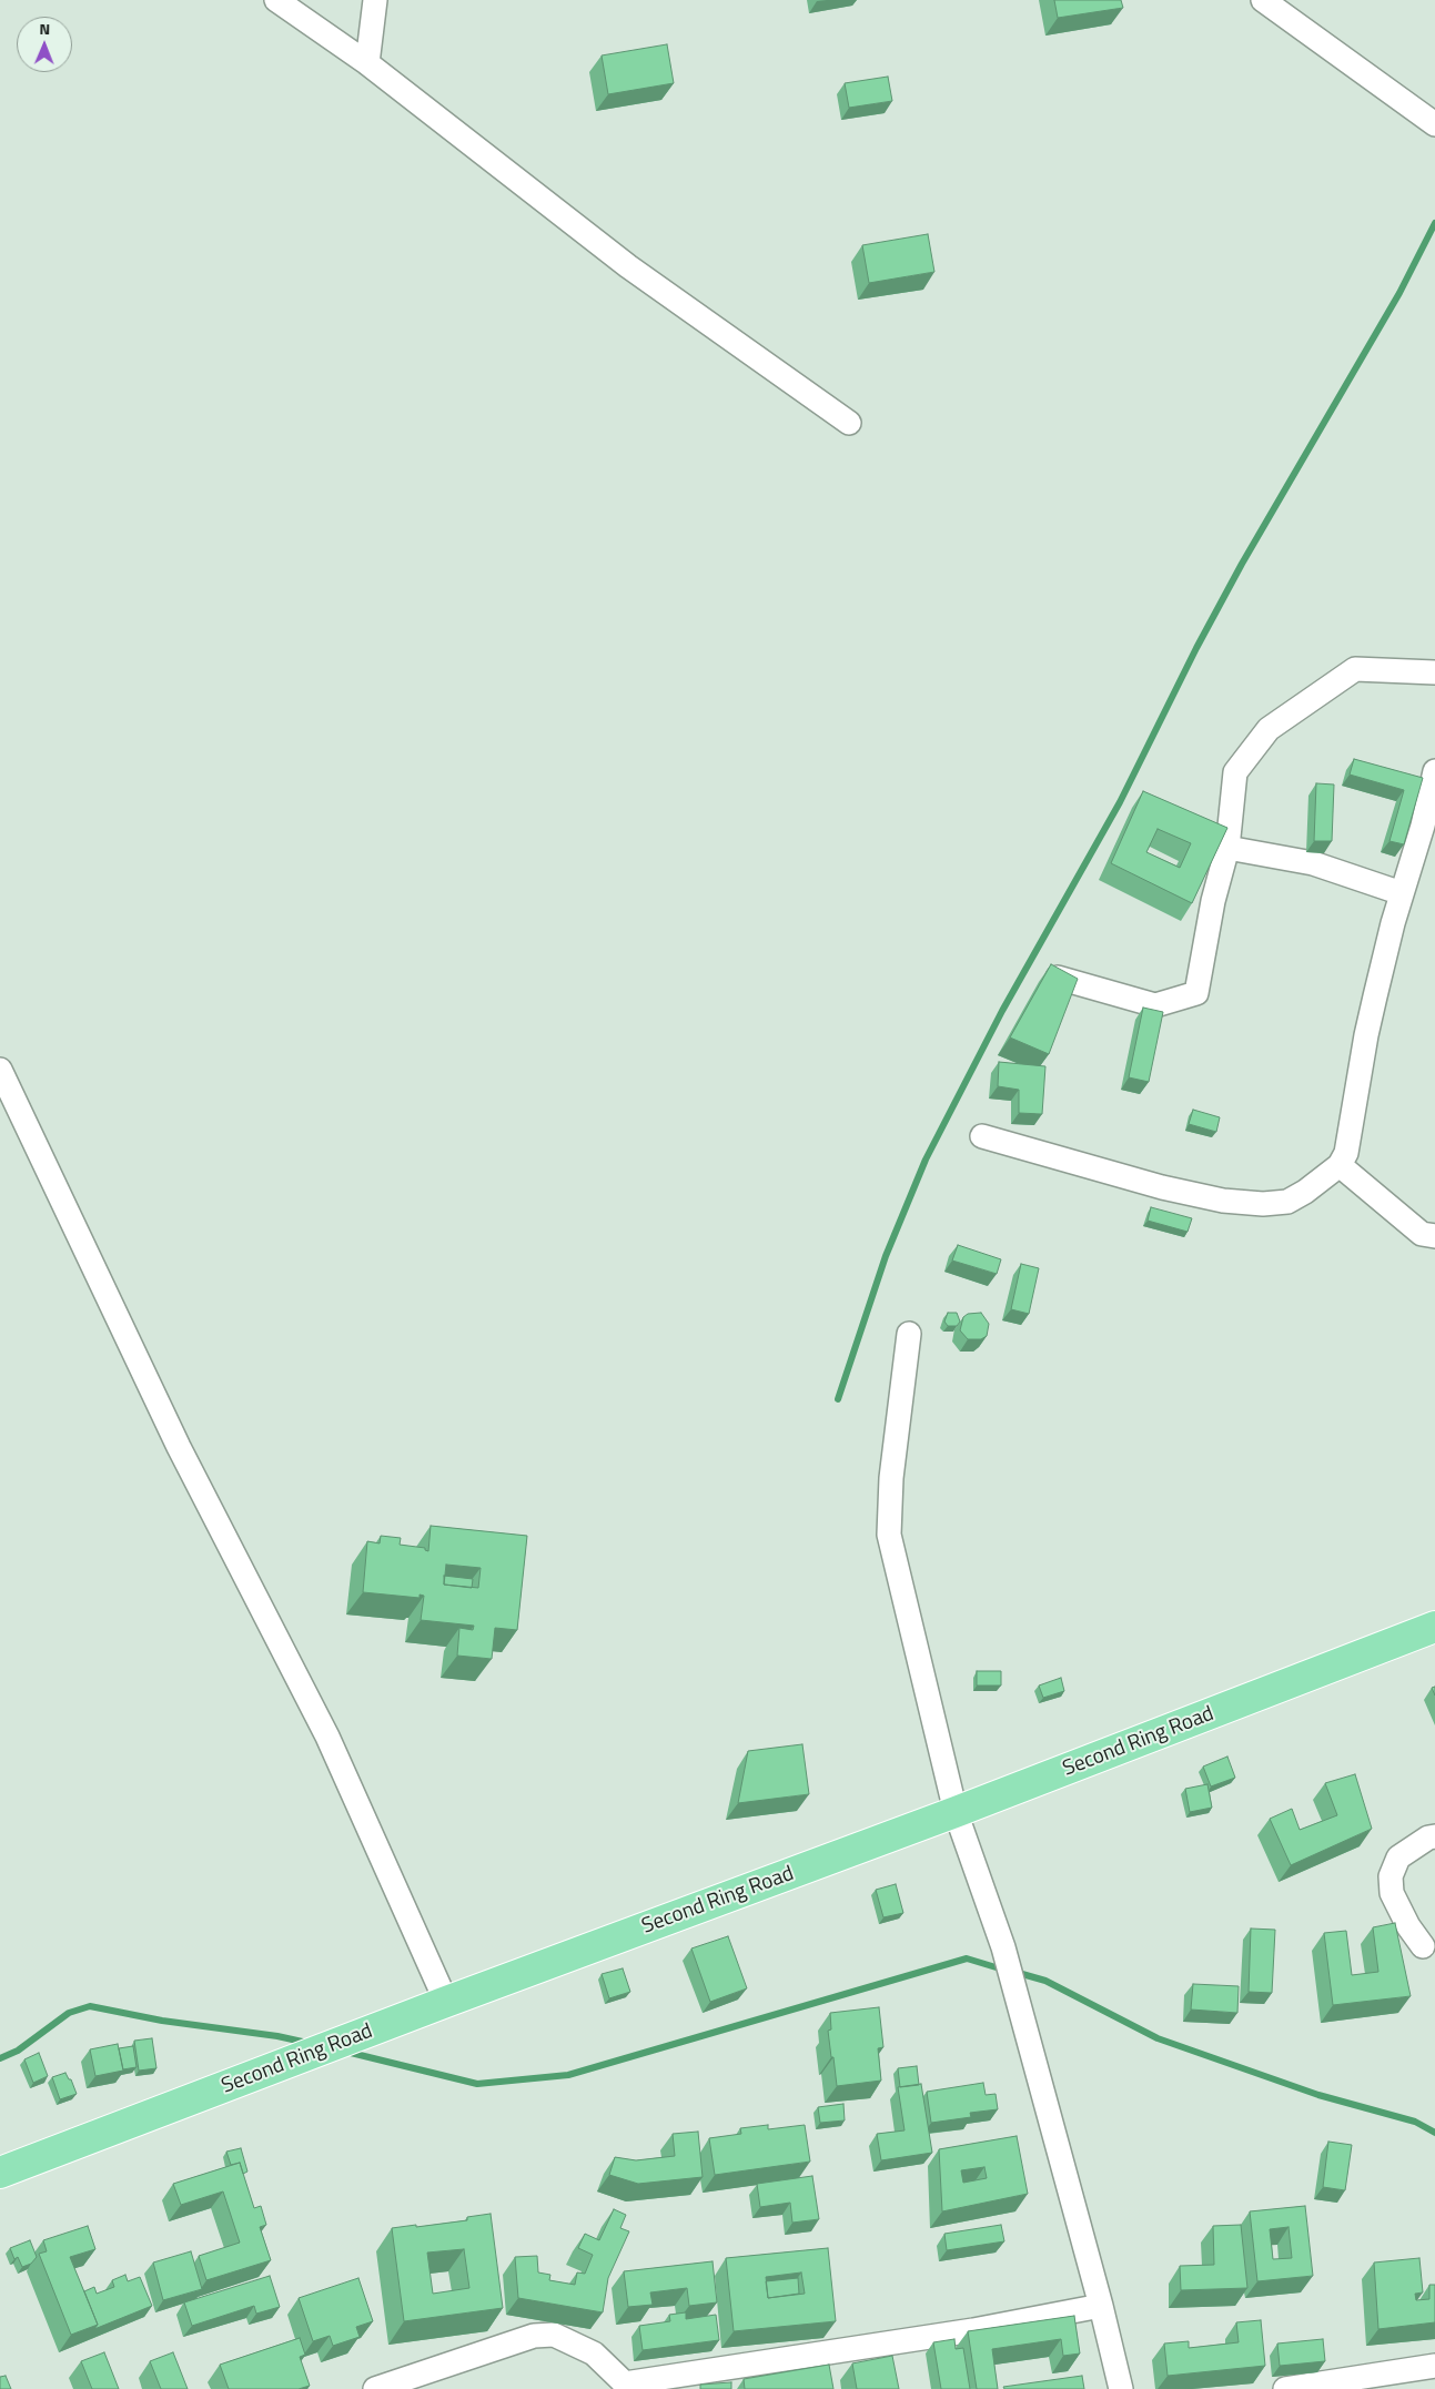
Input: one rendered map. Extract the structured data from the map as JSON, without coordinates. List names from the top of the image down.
{
  "streets": {
    "main road": ["Second Ring Road"]
  },
  "north": "top"
}
